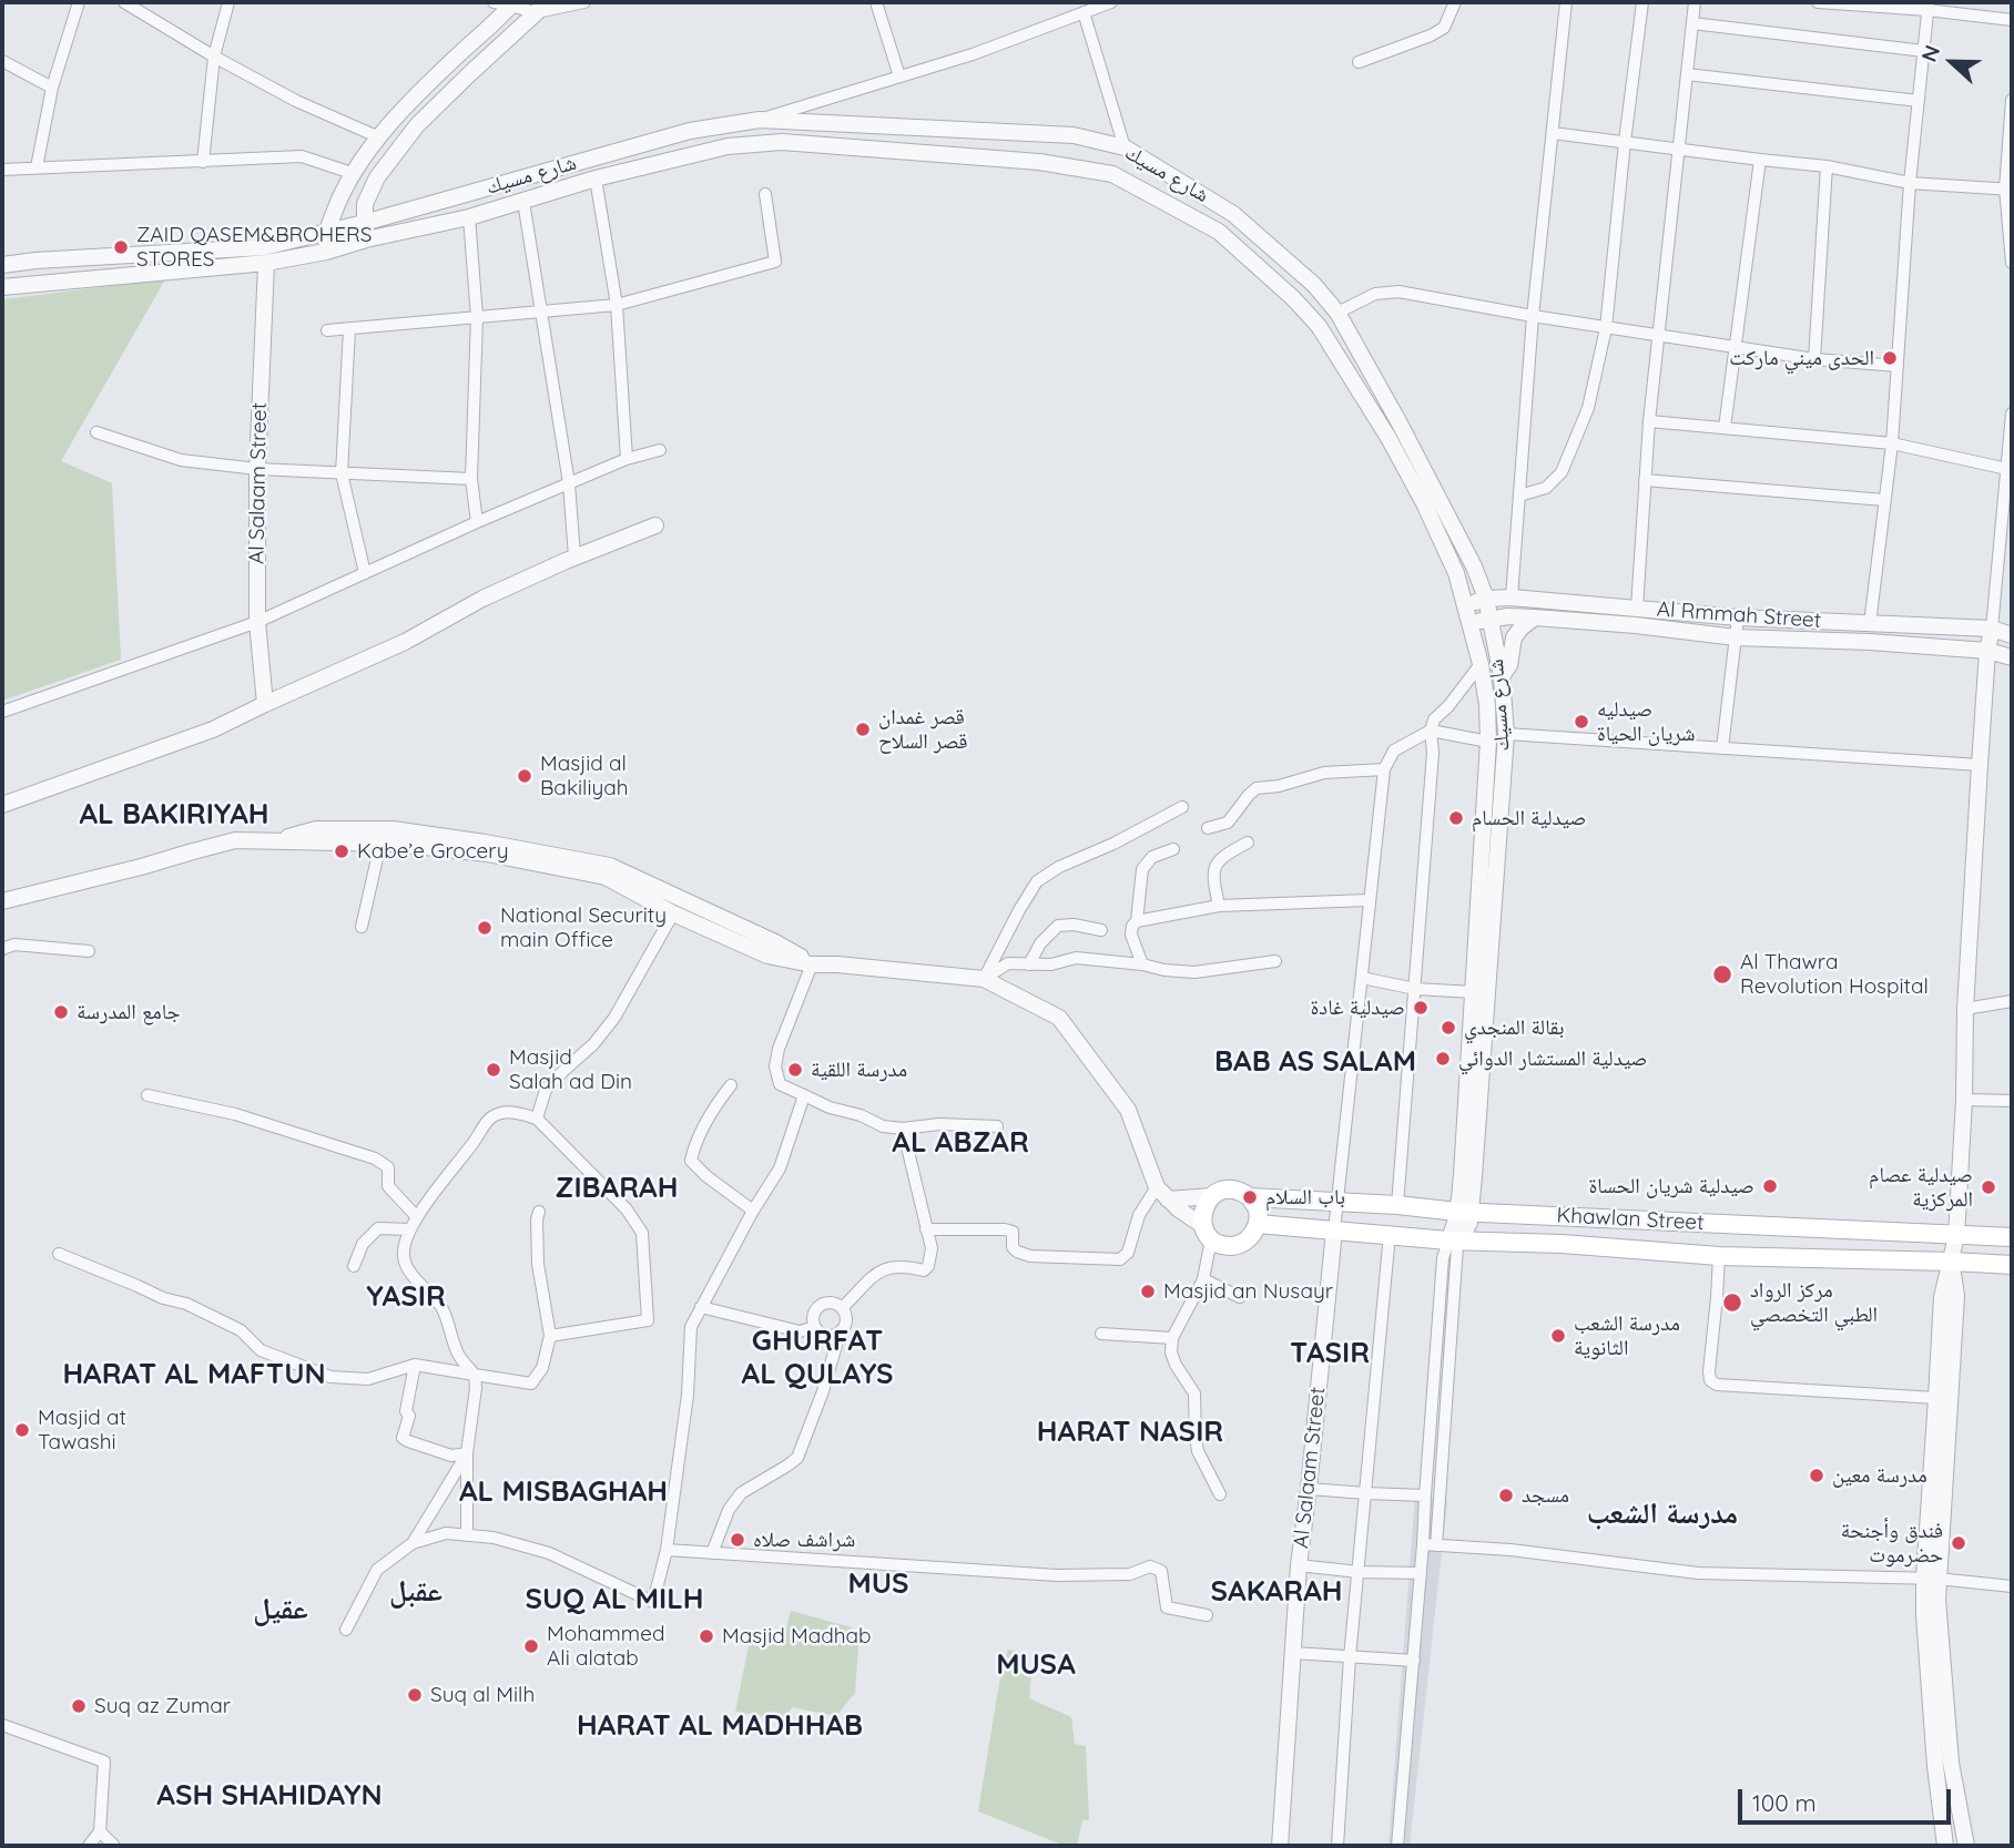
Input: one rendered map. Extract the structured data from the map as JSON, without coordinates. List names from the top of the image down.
{
  "streets": {
    "main road": ["Khawlan Street"],
    "street": ["شارع مسيك", "Al Salaam Street", "Al Rmmah Street"]
  },
  "crossings": [
    ["شارع مسيك", "Al Salaam Street"],
    ["شارع مسيك", "Al Rmmah Street"],
    ["شارع مسيك", "Khawlan Street"],
    ["Al Salaam Street", "Khawlan Street"]
  ],
  "districts": [
    "AL BAKIRIYAH",
    "BAB AS SALAM",
    "AL ABZAR",
    "ZIBARAH",
    "YASIR",
    "GHURFAT AL QULAYS",
    "TASIR",
    "HARAT AL MAFTUN",
    "HARAT NASIR",
    "AL MISBAGHAH",
    "مدرسة الشعب",
    "MUS",
    "عقبل",
    "SAKARAH",
    "SUQ AL MILH",
    "عقيل",
    "MUSA",
    "HARAT AL MADHHAB",
    "ASH SHAHIDAYN"
  ],
  "places": [
    "ZAID QASEM&BROHERS STORES",
    "الحدى ميني ماركت",
    "صيدليه شريان الحياة",
    "قصر غمدان قصر السلاح",
    "Masjid al Bakiliyah",
    "صيدلية الحسام",
    "Kabe’e Grocery",
    "National Security main Office",
    "Al Thawra Revolution Hospital",
    "صيدلية غادة",
    "جامع المدرسة",
    "بقالة المنجدي",
    "صيدلية المستشار الدوائي",
    "Masjid Salah ad Din",
    "مدرسة اللقية",
    "صيدلية شريان الحساة",
    "صيدلية عصام المركزية",
    "باب السلام",
    "Masjid an Nusayr",
    "مركز الرواد الطبي التخصصي",
    "مدرسة الشعب الثانوية",
    "Masjid at Tawashi",
    "مدرسة معين",
    "مسجد",
    "شراشف صلاه",
    "فندق وأجنحة حضرموت",
    "Masjid Madhab",
    "Mohammed Ali alatab",
    "Suq al Milh",
    "Suq az Zumar"
  ],
  "scale_bar": "100 m",
  "north": "left"
}
